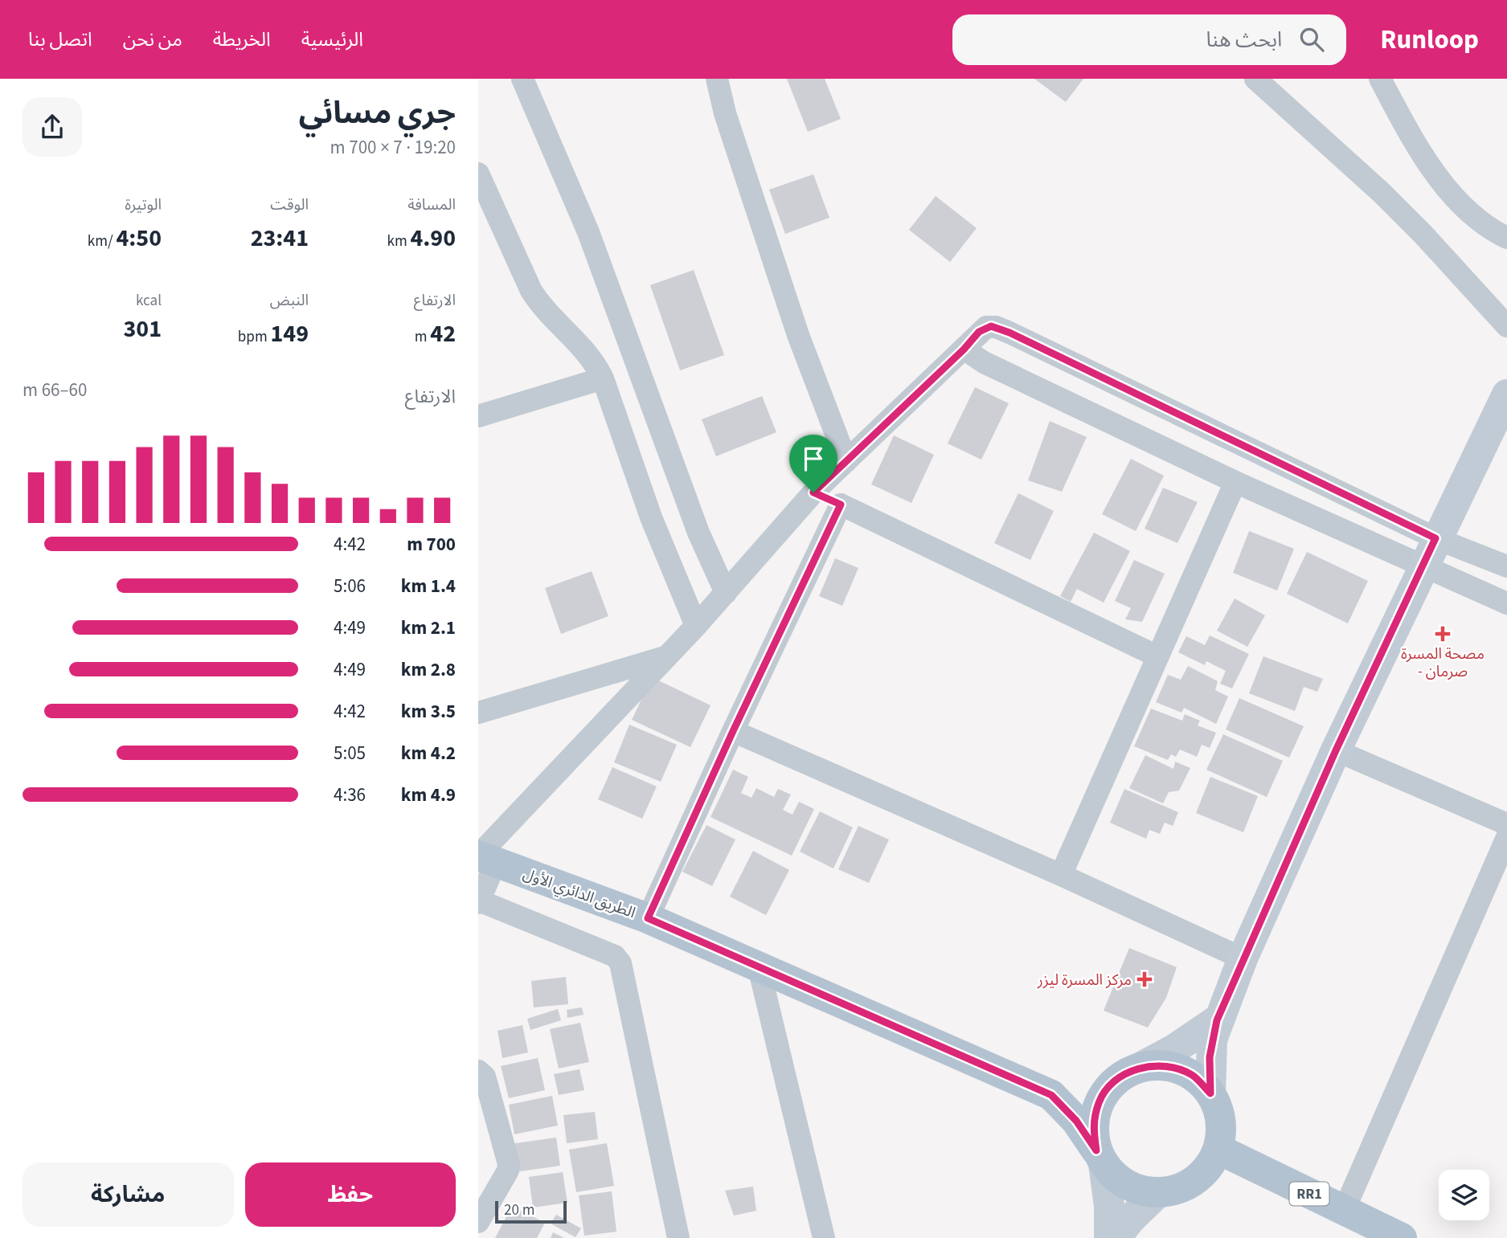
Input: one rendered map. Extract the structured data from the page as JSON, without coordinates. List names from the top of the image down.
{
  "streets": {
    "main road": ["الطريق الدائري الأول", "RR1"]
  },
  "places": {
    "health": ["مصحة المسرة - صرمان", "مركز المسرة ليزر"]
  },
  "scale_bar": "20 m",
  "page": {
    "header": "Runloop",
    "search": "ابحث هنا",
    "nav": [
      "الرئيسية",
      "الخريطة",
      "من نحن",
      "اتصل بنا"
    ],
    "heading": ["جري مسائي", "19:20 · 7 × 700 m"],
    "stats": [
      ["المسافة", "4.90 km"],
      ["الوقت", "23:41"],
      ["الوتيرة", "4:50 /km"],
      ["الارتفاع", "42 m"],
      ["النبض", "149 bpm"],
      ["kcal", "301"]
    ],
    "chart": ["الارتفاع", "60–66 m"],
    "list": [
      {
        "name": "700 m",
        "note": "4:42"
      },
      {
        "name": "1.4 km",
        "note": "5:06"
      },
      {
        "name": "2.1 km",
        "note": "4:49"
      },
      {
        "name": "2.8 km",
        "note": "4:49"
      },
      {
        "name": "3.5 km",
        "note": "4:42"
      },
      {
        "name": "4.2 km",
        "note": "5:05"
      },
      {
        "name": "4.9 km",
        "note": "4:36"
      }
    ],
    "buttons": ["حفظ", "مشاركة"],
    "scale": "20 m"
  }
}
